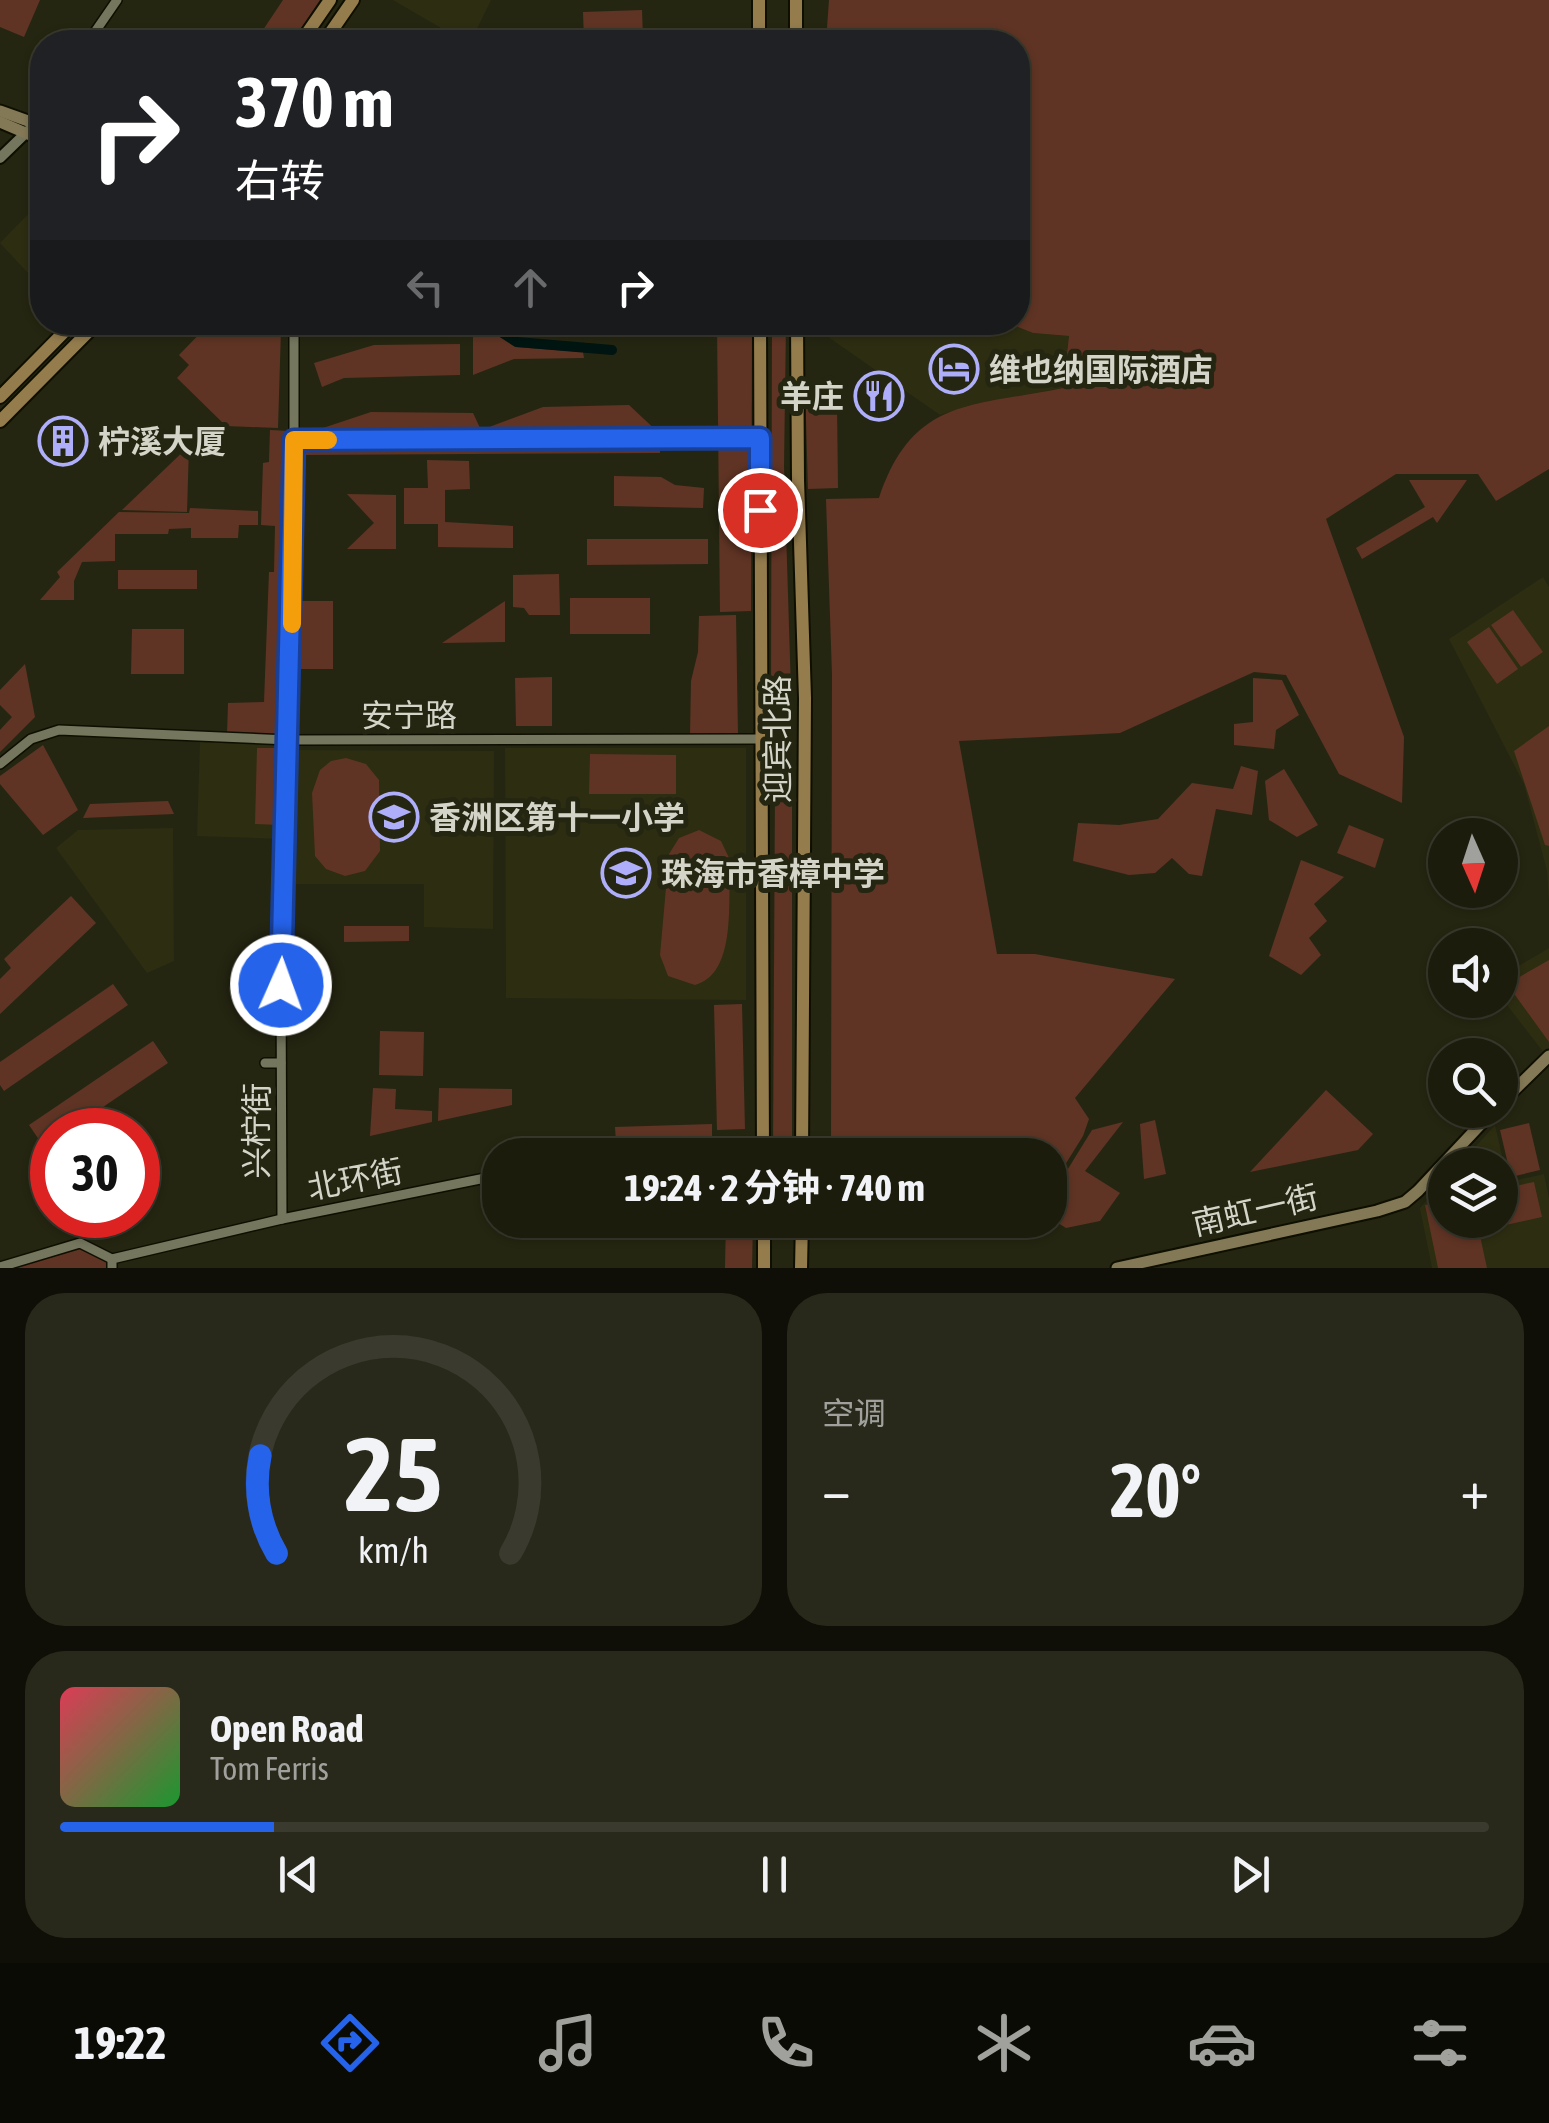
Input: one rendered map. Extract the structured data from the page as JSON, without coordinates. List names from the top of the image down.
{
  "streets": {
    "main road": ["迎宾北路", "南虹一街"],
    "street": ["安宁路", "兴柠街", "北环街"]
  },
  "crossings": [
    ["安宁路", "迎宾北路"],
    ["安宁路", "兴柠街"],
    ["兴柠街", "北环街"]
  ],
  "places": {
    "hotel": ["维也纳国际酒店"],
    "restaurant": ["羊庄"],
    "building": ["柠溪大厦"],
    "school or university": ["香洲区第十一小学", "珠海市香樟中学"]
  },
  "north": "bottom",
  "page": {
    "turn": ["370 m", "右转"],
    "limit": "30",
    "trip": "19:24 · 2 分钟 · 740 m",
    "tile": "空调",
    "heat": ["−", "20°", "+"],
    "song": ["Open Road", "Tom Ferris"],
    "tabs": "19:22",
    "gauge": ["25", "km/h"]
  }
}
